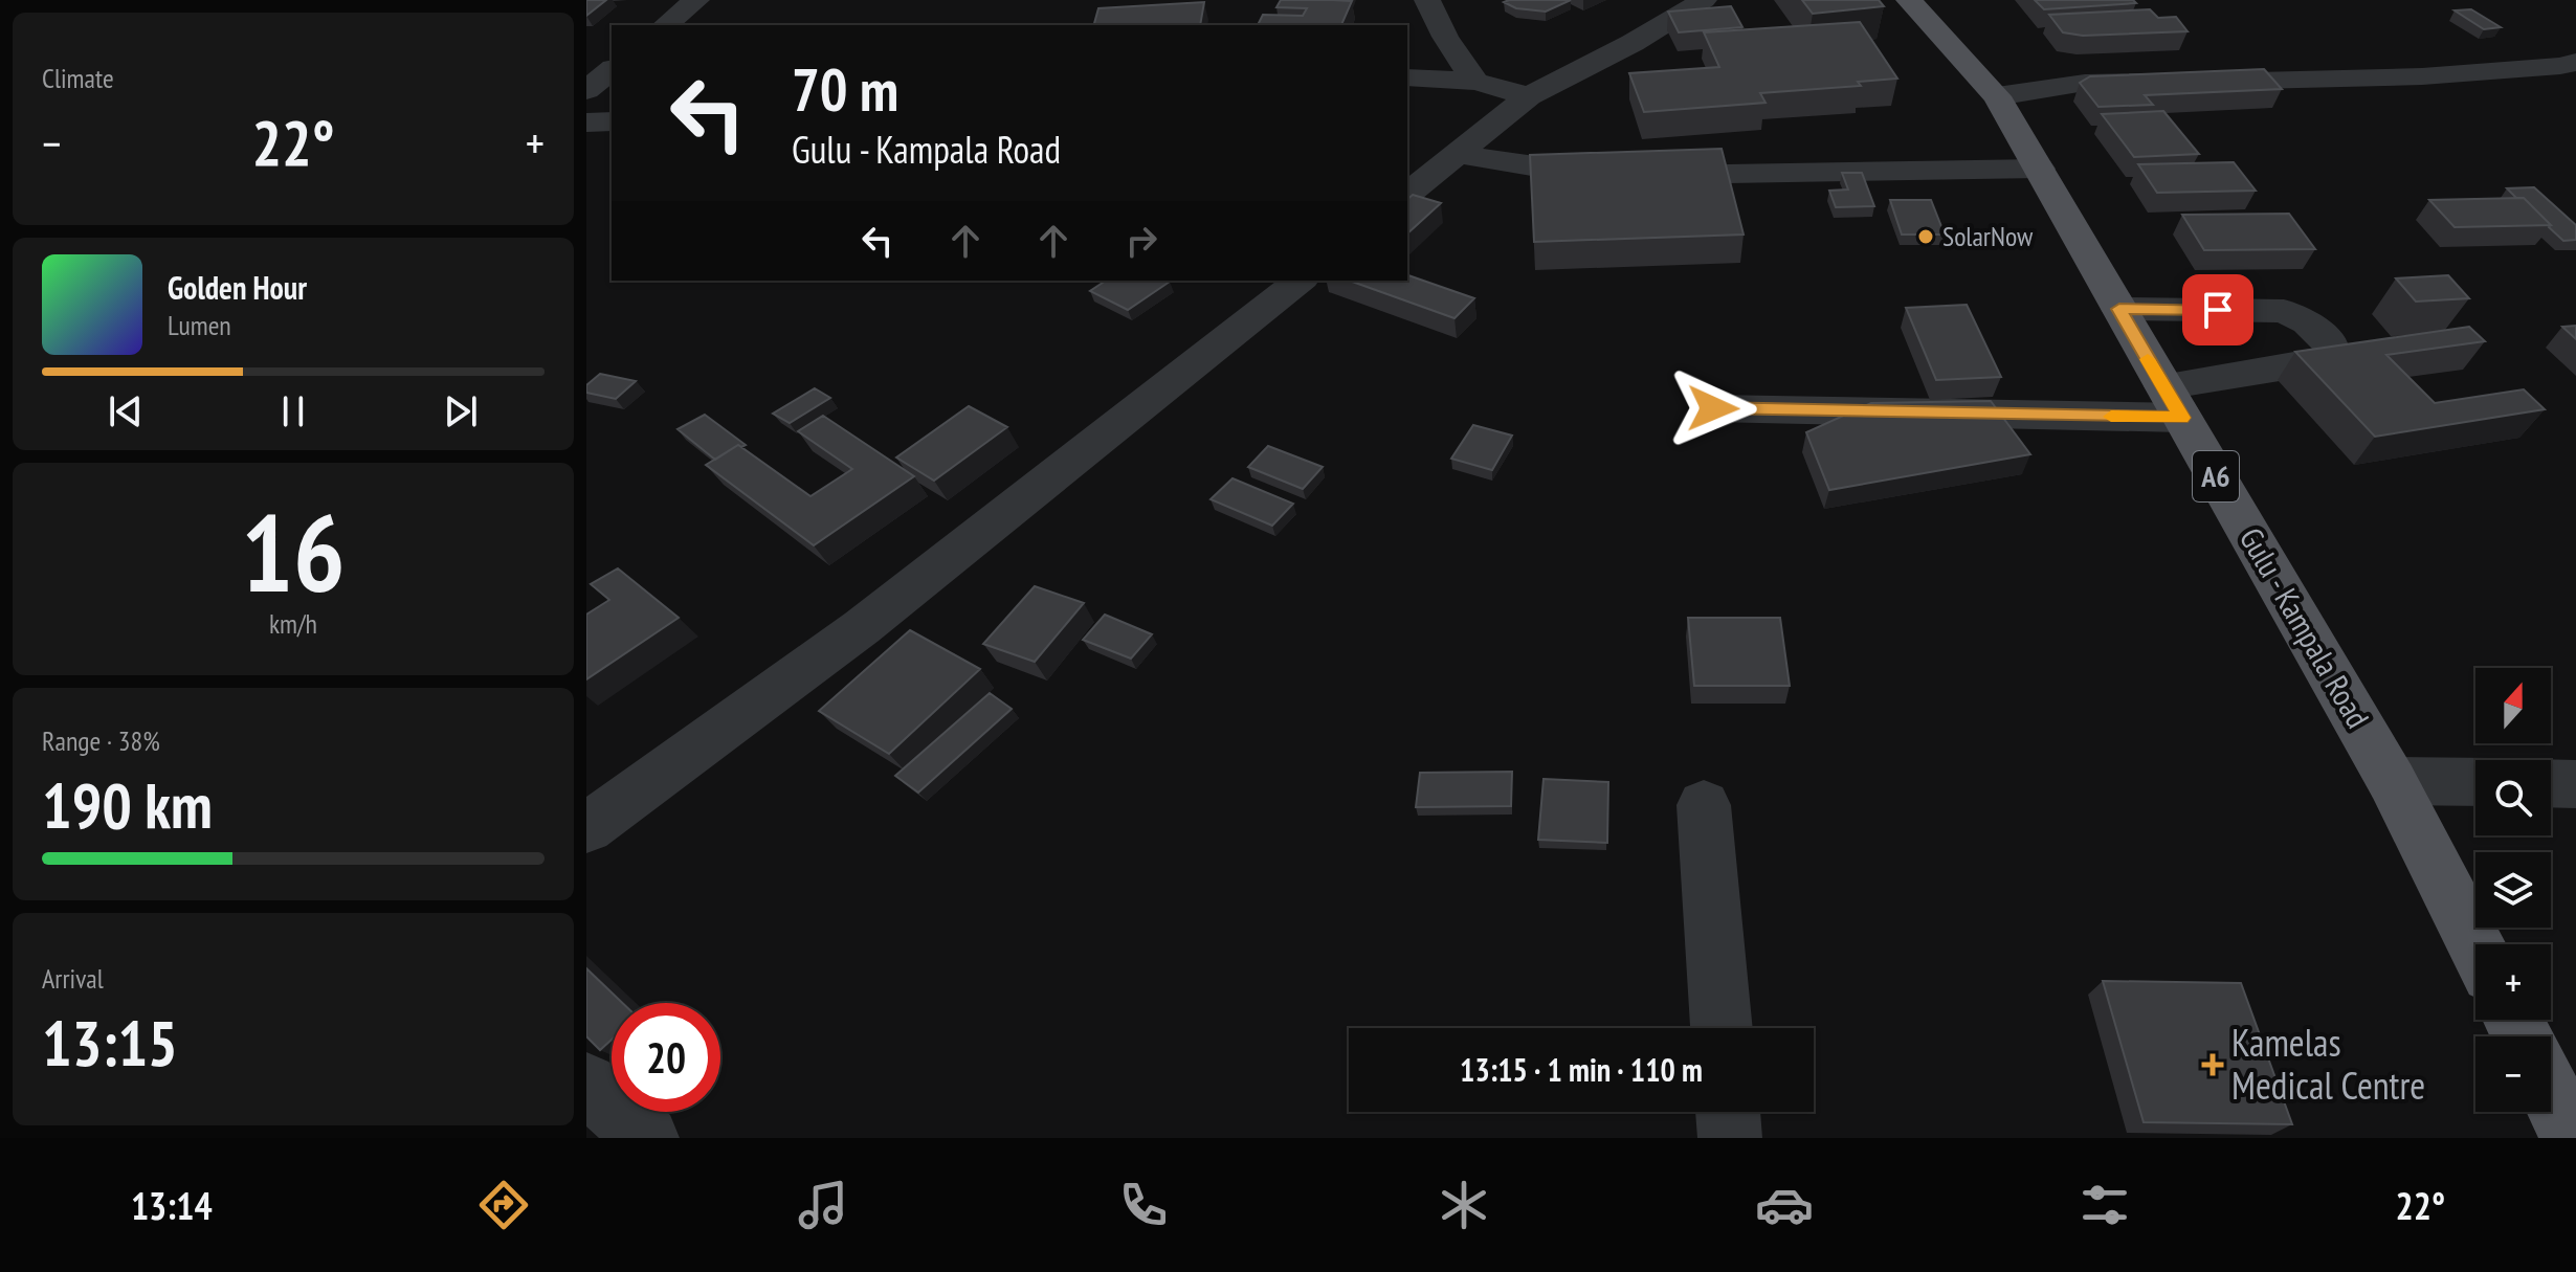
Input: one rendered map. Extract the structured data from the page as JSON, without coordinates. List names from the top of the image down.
{
  "streets": {
    "main road": ["A6", "Gulu - Kampala Road"]
  },
  "places": {
    "other": ["SolarNow"],
    "health": ["Kamelas Medical Centre"]
  },
  "north": "top",
  "page": {
    "tile": [
      "Climate",
      ["16", "km/h"],
      ["Range · 38%", "190 km"],
      ["Arrival", "13:15"]
    ],
    "turn": ["70 m", "Gulu - Kampala Road"],
    "heat": ["−", "22°", "+"],
    "song": ["Golden Hour", "Lumen"],
    "map_buttons": ["+", "−"],
    "limit": "20",
    "trip": "13:15 · 1 min · 110 m",
    "tabs": ["13:14", "22°"]
  }
}
